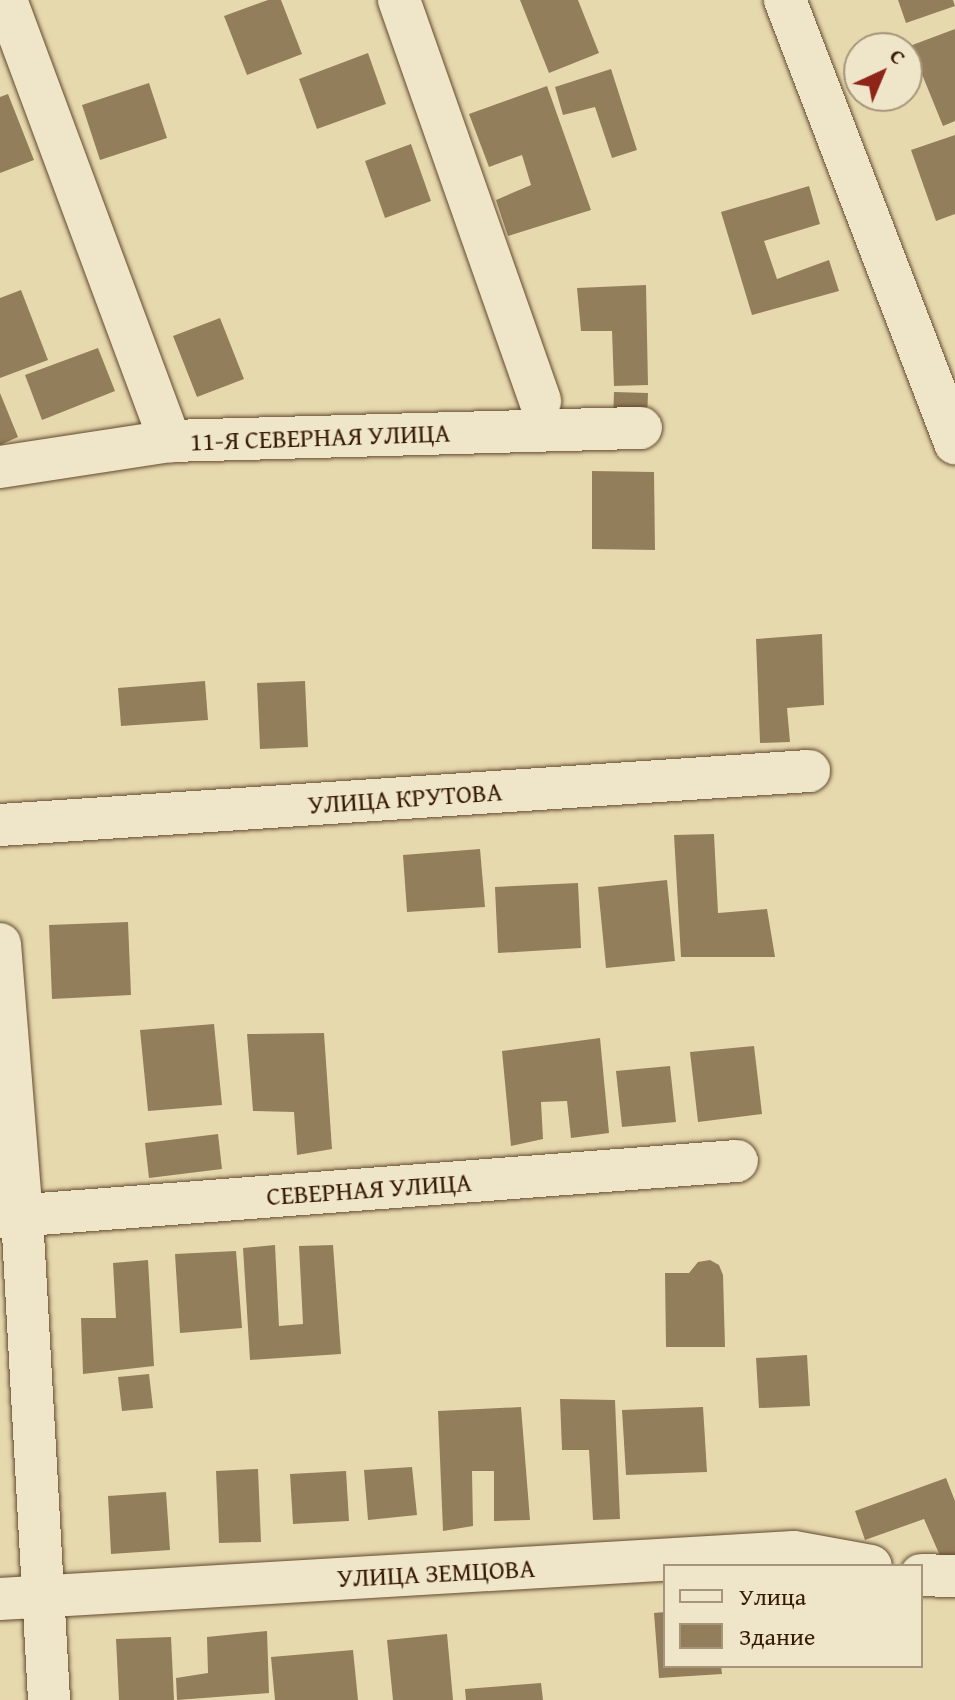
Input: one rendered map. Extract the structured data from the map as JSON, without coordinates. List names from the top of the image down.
{
  "streets": {
    "street": [
      "11-Я СЕВЕРНАЯ УЛИЦА",
      "УЛИЦА КРУТОВА",
      "СЕВЕРНАЯ УЛИЦА",
      "УЛИЦА ЗЕМЦОВА"
    ]
  },
  "legend": ["Улица", "Здание"],
  "north": "top right"
}
